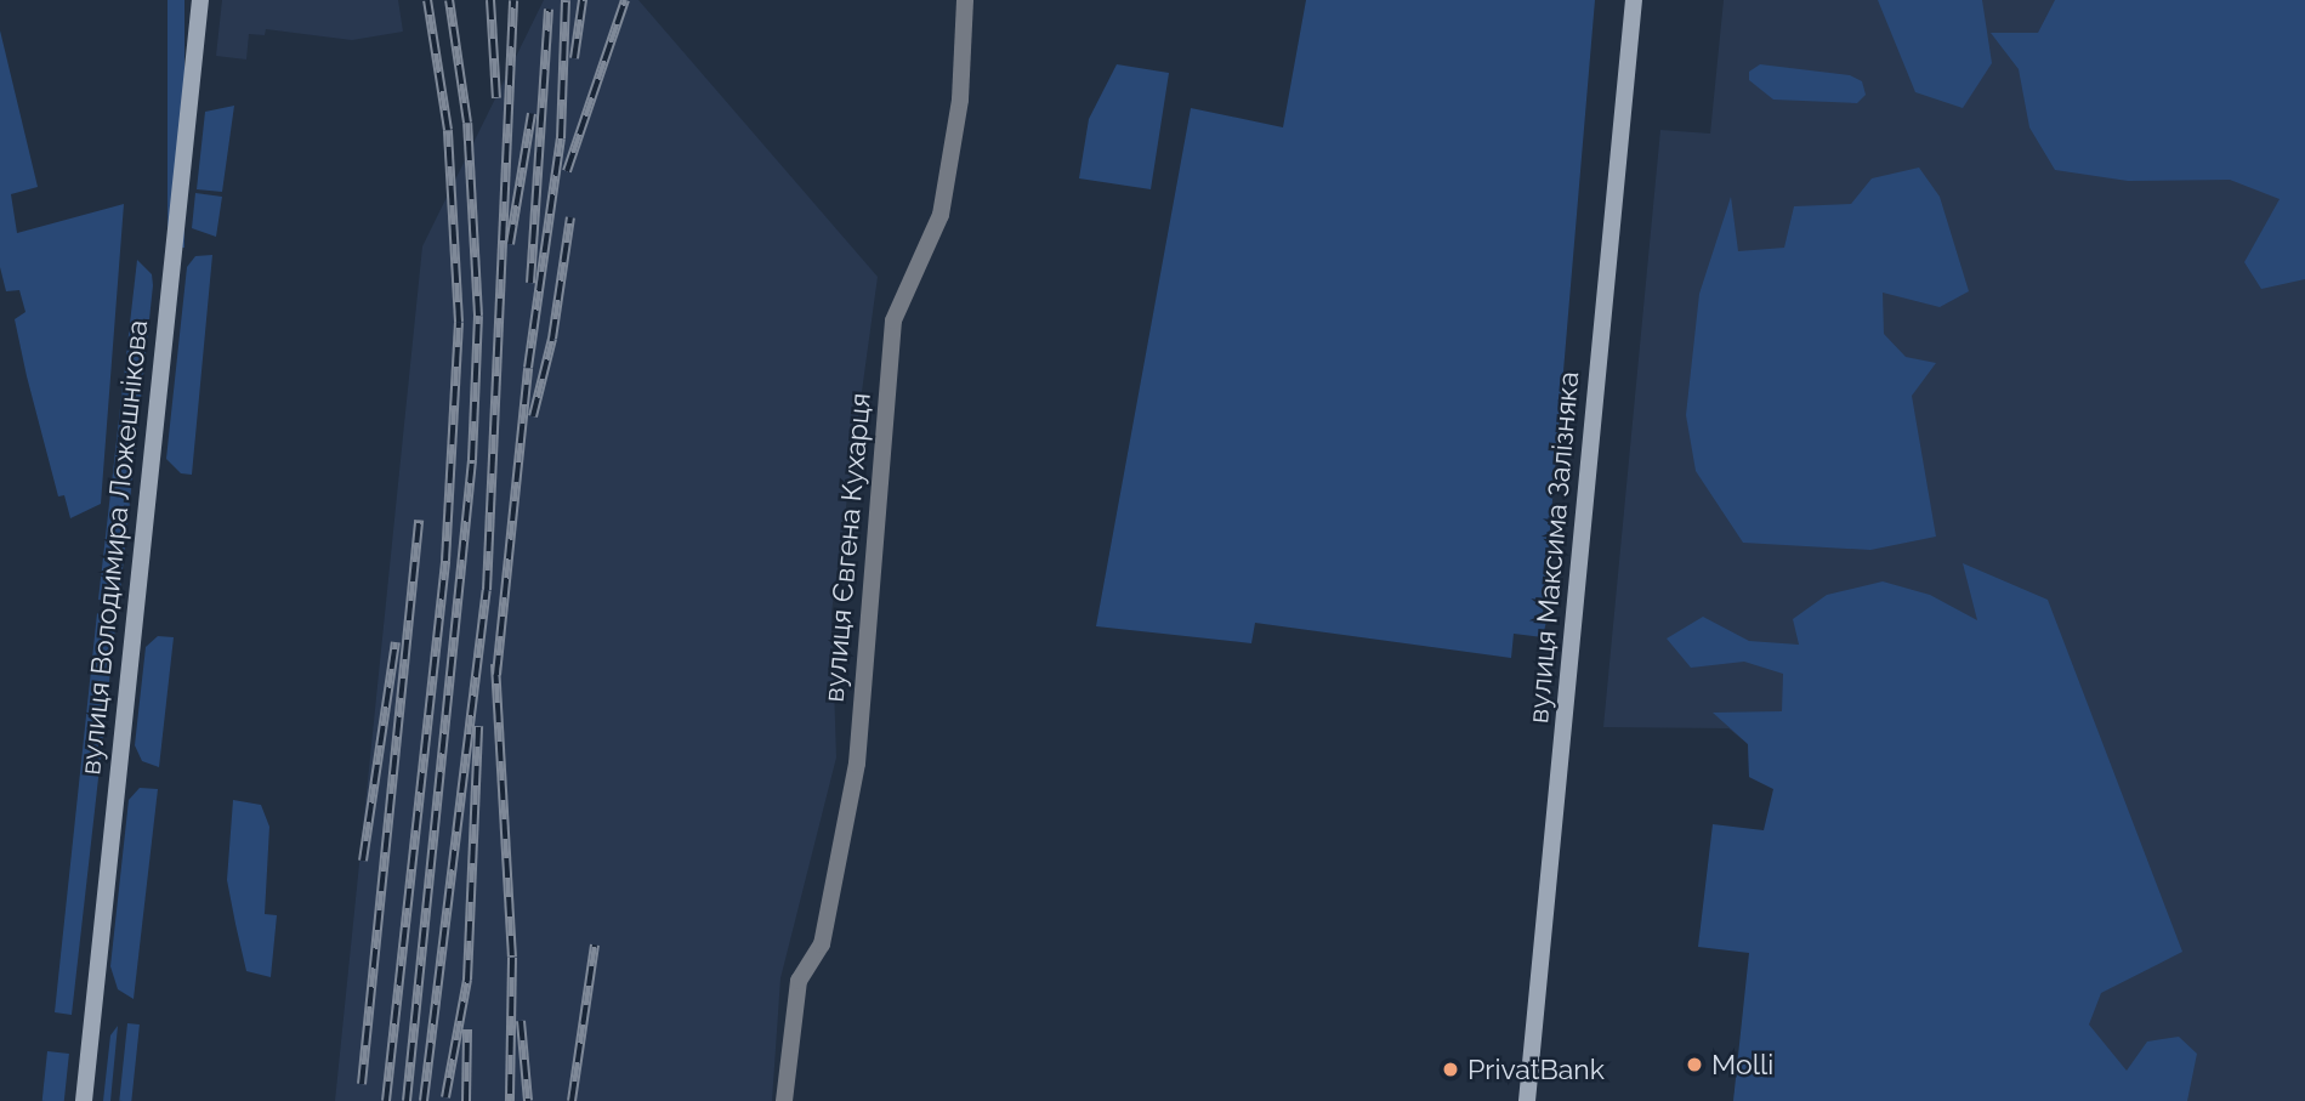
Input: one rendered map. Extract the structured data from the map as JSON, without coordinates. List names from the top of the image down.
{
  "streets": {
    "street": ["вулиця Володимира Ложешнікова", "вулиця Євгена Кухарця", "вулиця Максима Залізняка"]
  },
  "places": ["Molli", "PrivatBank"]
}
